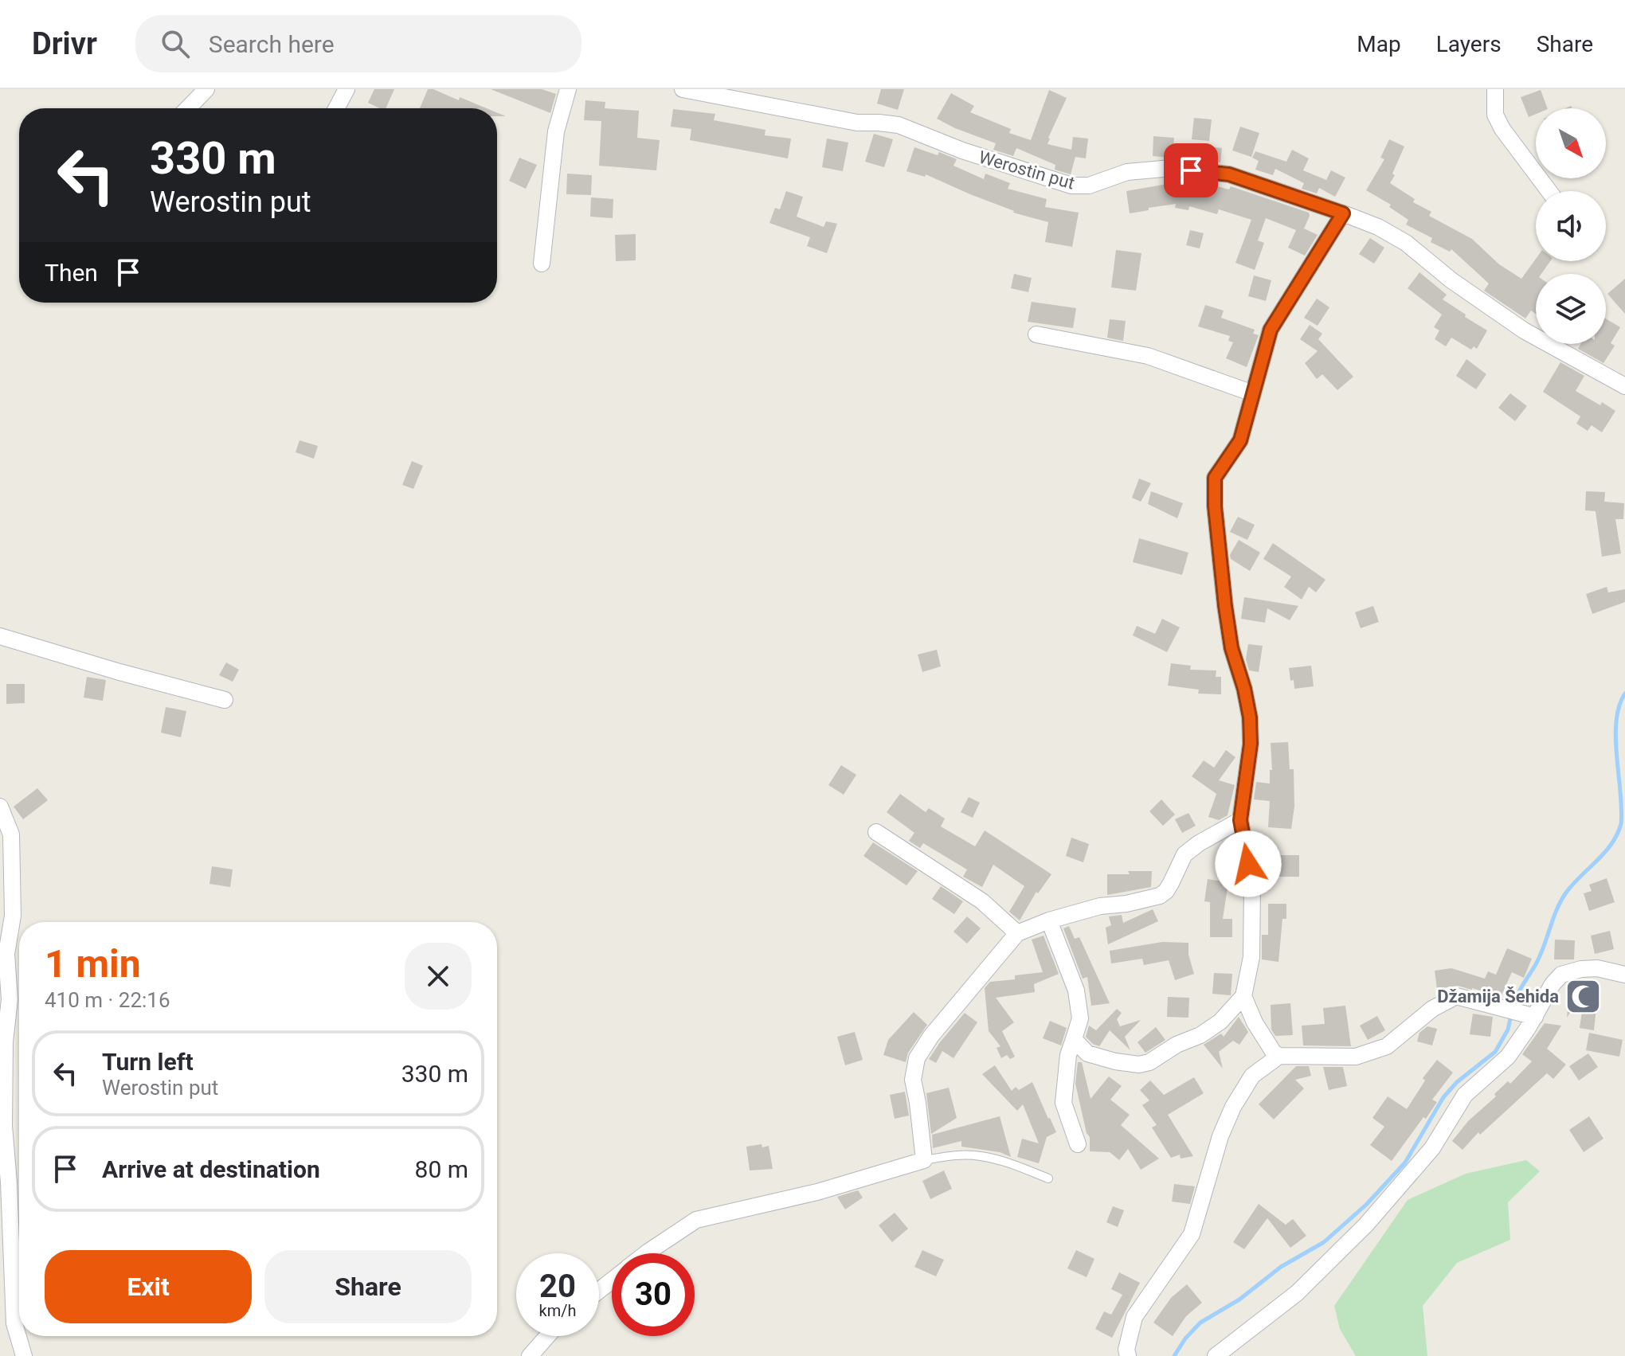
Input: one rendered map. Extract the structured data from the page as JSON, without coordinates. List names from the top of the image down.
{
  "streets": {
    "street": ["Werostin put"]
  },
  "places": {
    "mosque": ["Džamija Šehida"]
  },
  "north": "bottom right",
  "page": {
    "header": "Drivr",
    "search": "Search here",
    "nav": ["Map", "Layers", "Share"],
    "turn": ["330 m", "Werostin put"],
    "then": "Then",
    "heading": ["1 min", "410 m · 22:16"],
    "list": [
      {
        "name": "Turn left",
        "note": "Werostin put",
        "value": "330 m"
      },
      {
        "name": "Arrive at destination",
        "value": "80 m"
      }
    ],
    "buttons": ["Exit", "Share"],
    "speed": "20 km/h",
    "limit": "30"
  }
}
